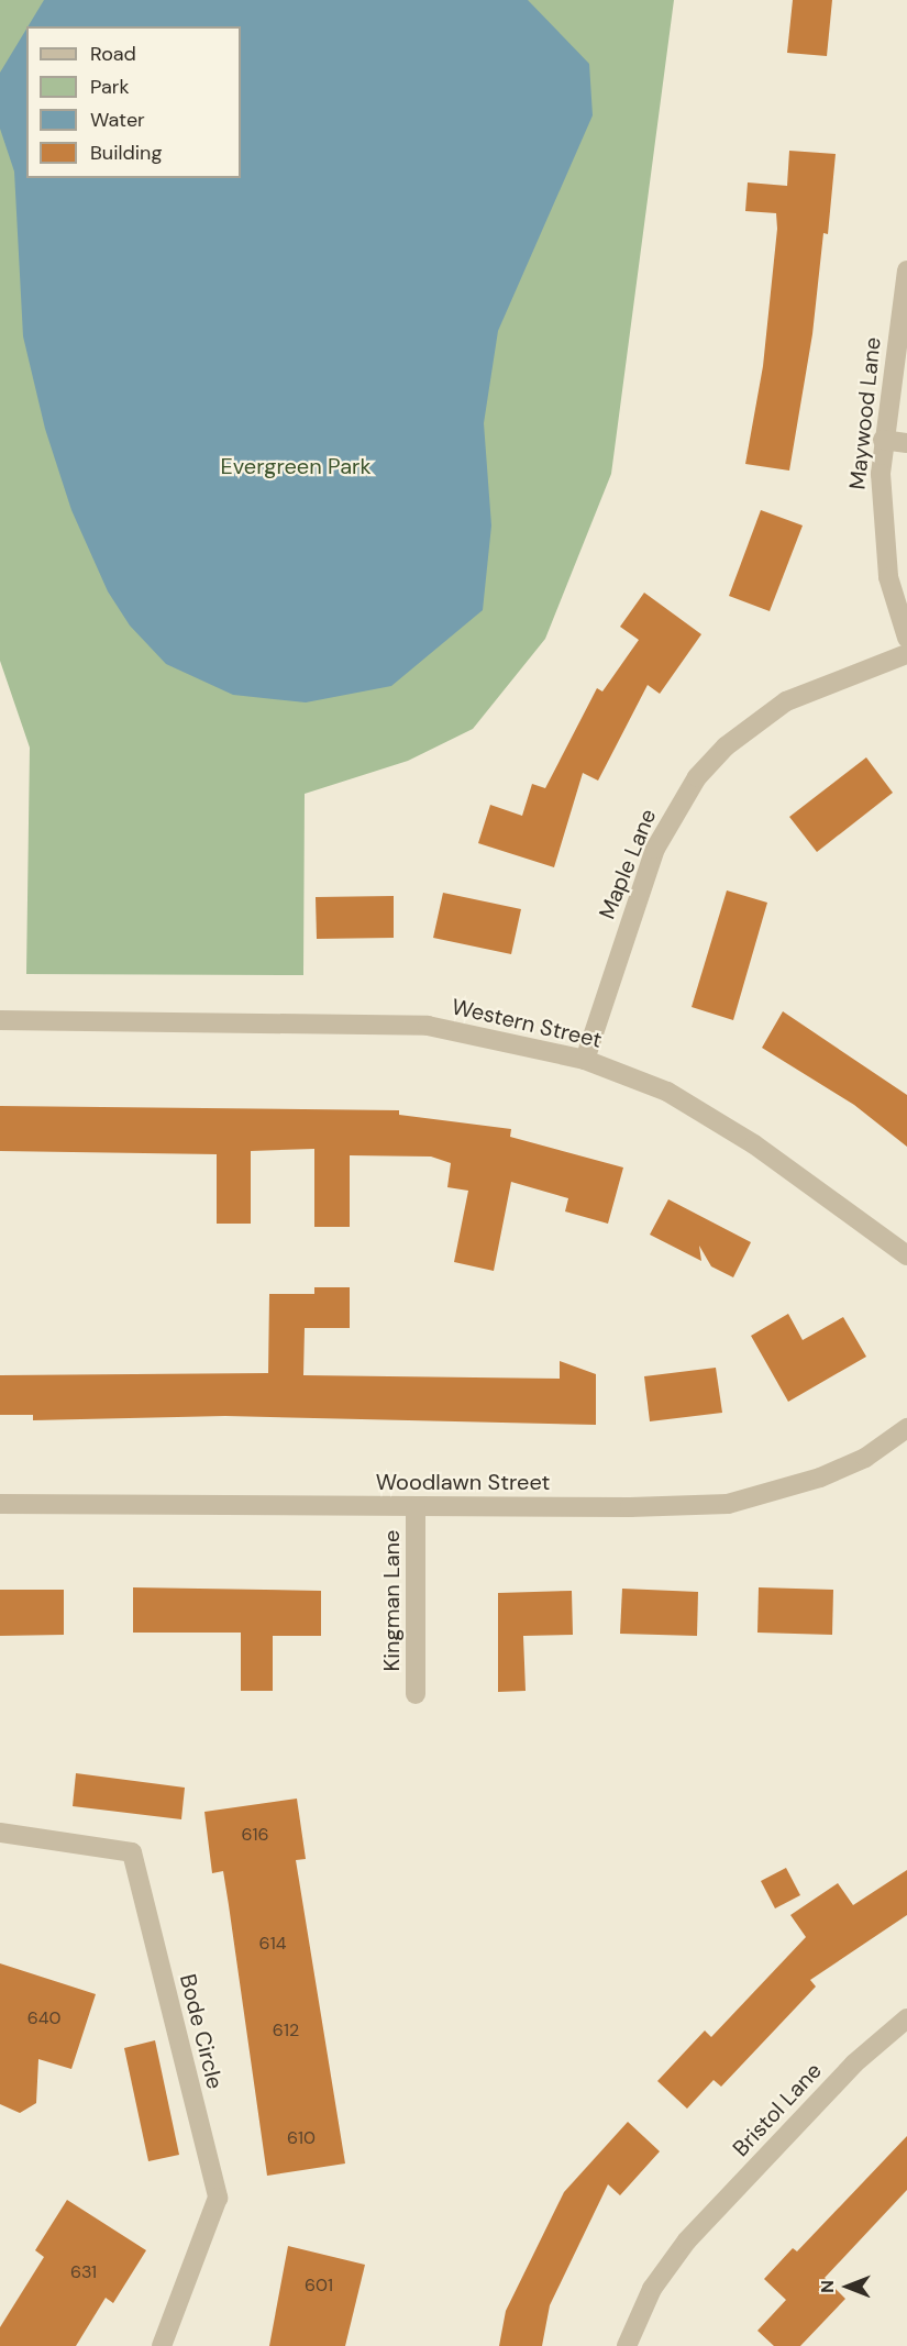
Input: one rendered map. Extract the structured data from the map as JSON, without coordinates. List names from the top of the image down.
{
  "streets": {
    "street": [
      "Maywood Lane",
      "Maple Lane",
      "Western Street",
      "Woodlawn Street",
      "Kingman Lane",
      "Bode Circle",
      "Bristol Lane"
    ]
  },
  "crossings": [
    ["Maple Lane", "Western Street"],
    ["Woodlawn Street", "Kingman Lane"]
  ],
  "parks": ["Evergreen Park"],
  "house_numbers": [
    "616",
    "614",
    "640",
    "612",
    "610",
    "631",
    "601"
  ],
  "legend": [
    "Road",
    "Park",
    "Water",
    "Building"
  ],
  "north": "left"
}
